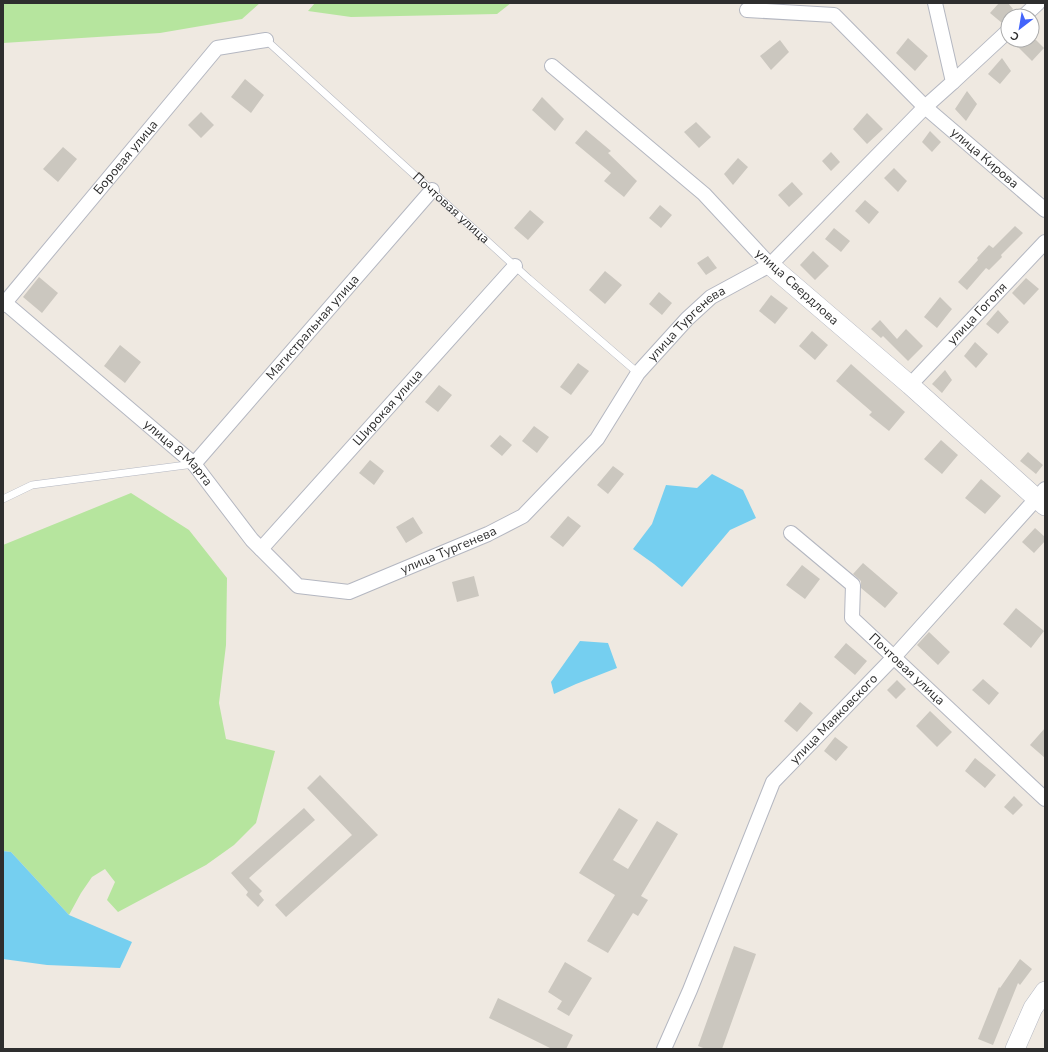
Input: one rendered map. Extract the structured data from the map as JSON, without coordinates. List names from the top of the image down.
{
  "streets": {
    "street": [
      "Боровая улица",
      "улица Кирова",
      "Почтовая улица",
      "улица Свердлова",
      "улица Гоголя",
      "улица Тургенева",
      "Магистральная улица",
      "Широкая улица",
      "улица 8 Марта",
      "улица Маяковского"
    ]
  },
  "crossings": [
    ["Боровая улица", "Почтовая улица"],
    ["Боровая улица", "улица 8 Марта"],
    ["улица Кирова", "улица Тургенева"],
    ["Почтовая улица", "улица Тургенева"],
    ["Почтовая улица", "Магистральная улица"],
    ["Почтовая улица", "Широкая улица"],
    ["Почтовая улица", "улица Маяковского"],
    ["улица Свердлова", "улица Гоголя"],
    ["улица Свердлова", "улица Тургенева"],
    ["улица Свердлова", "улица Маяковского"],
    ["улица Тургенева", "улица 8 Марта"],
    ["Магистральная улица", "улица 8 Марта"],
    ["Широкая улица", "улица 8 Марта"]
  ],
  "north": "bottom left"
}
